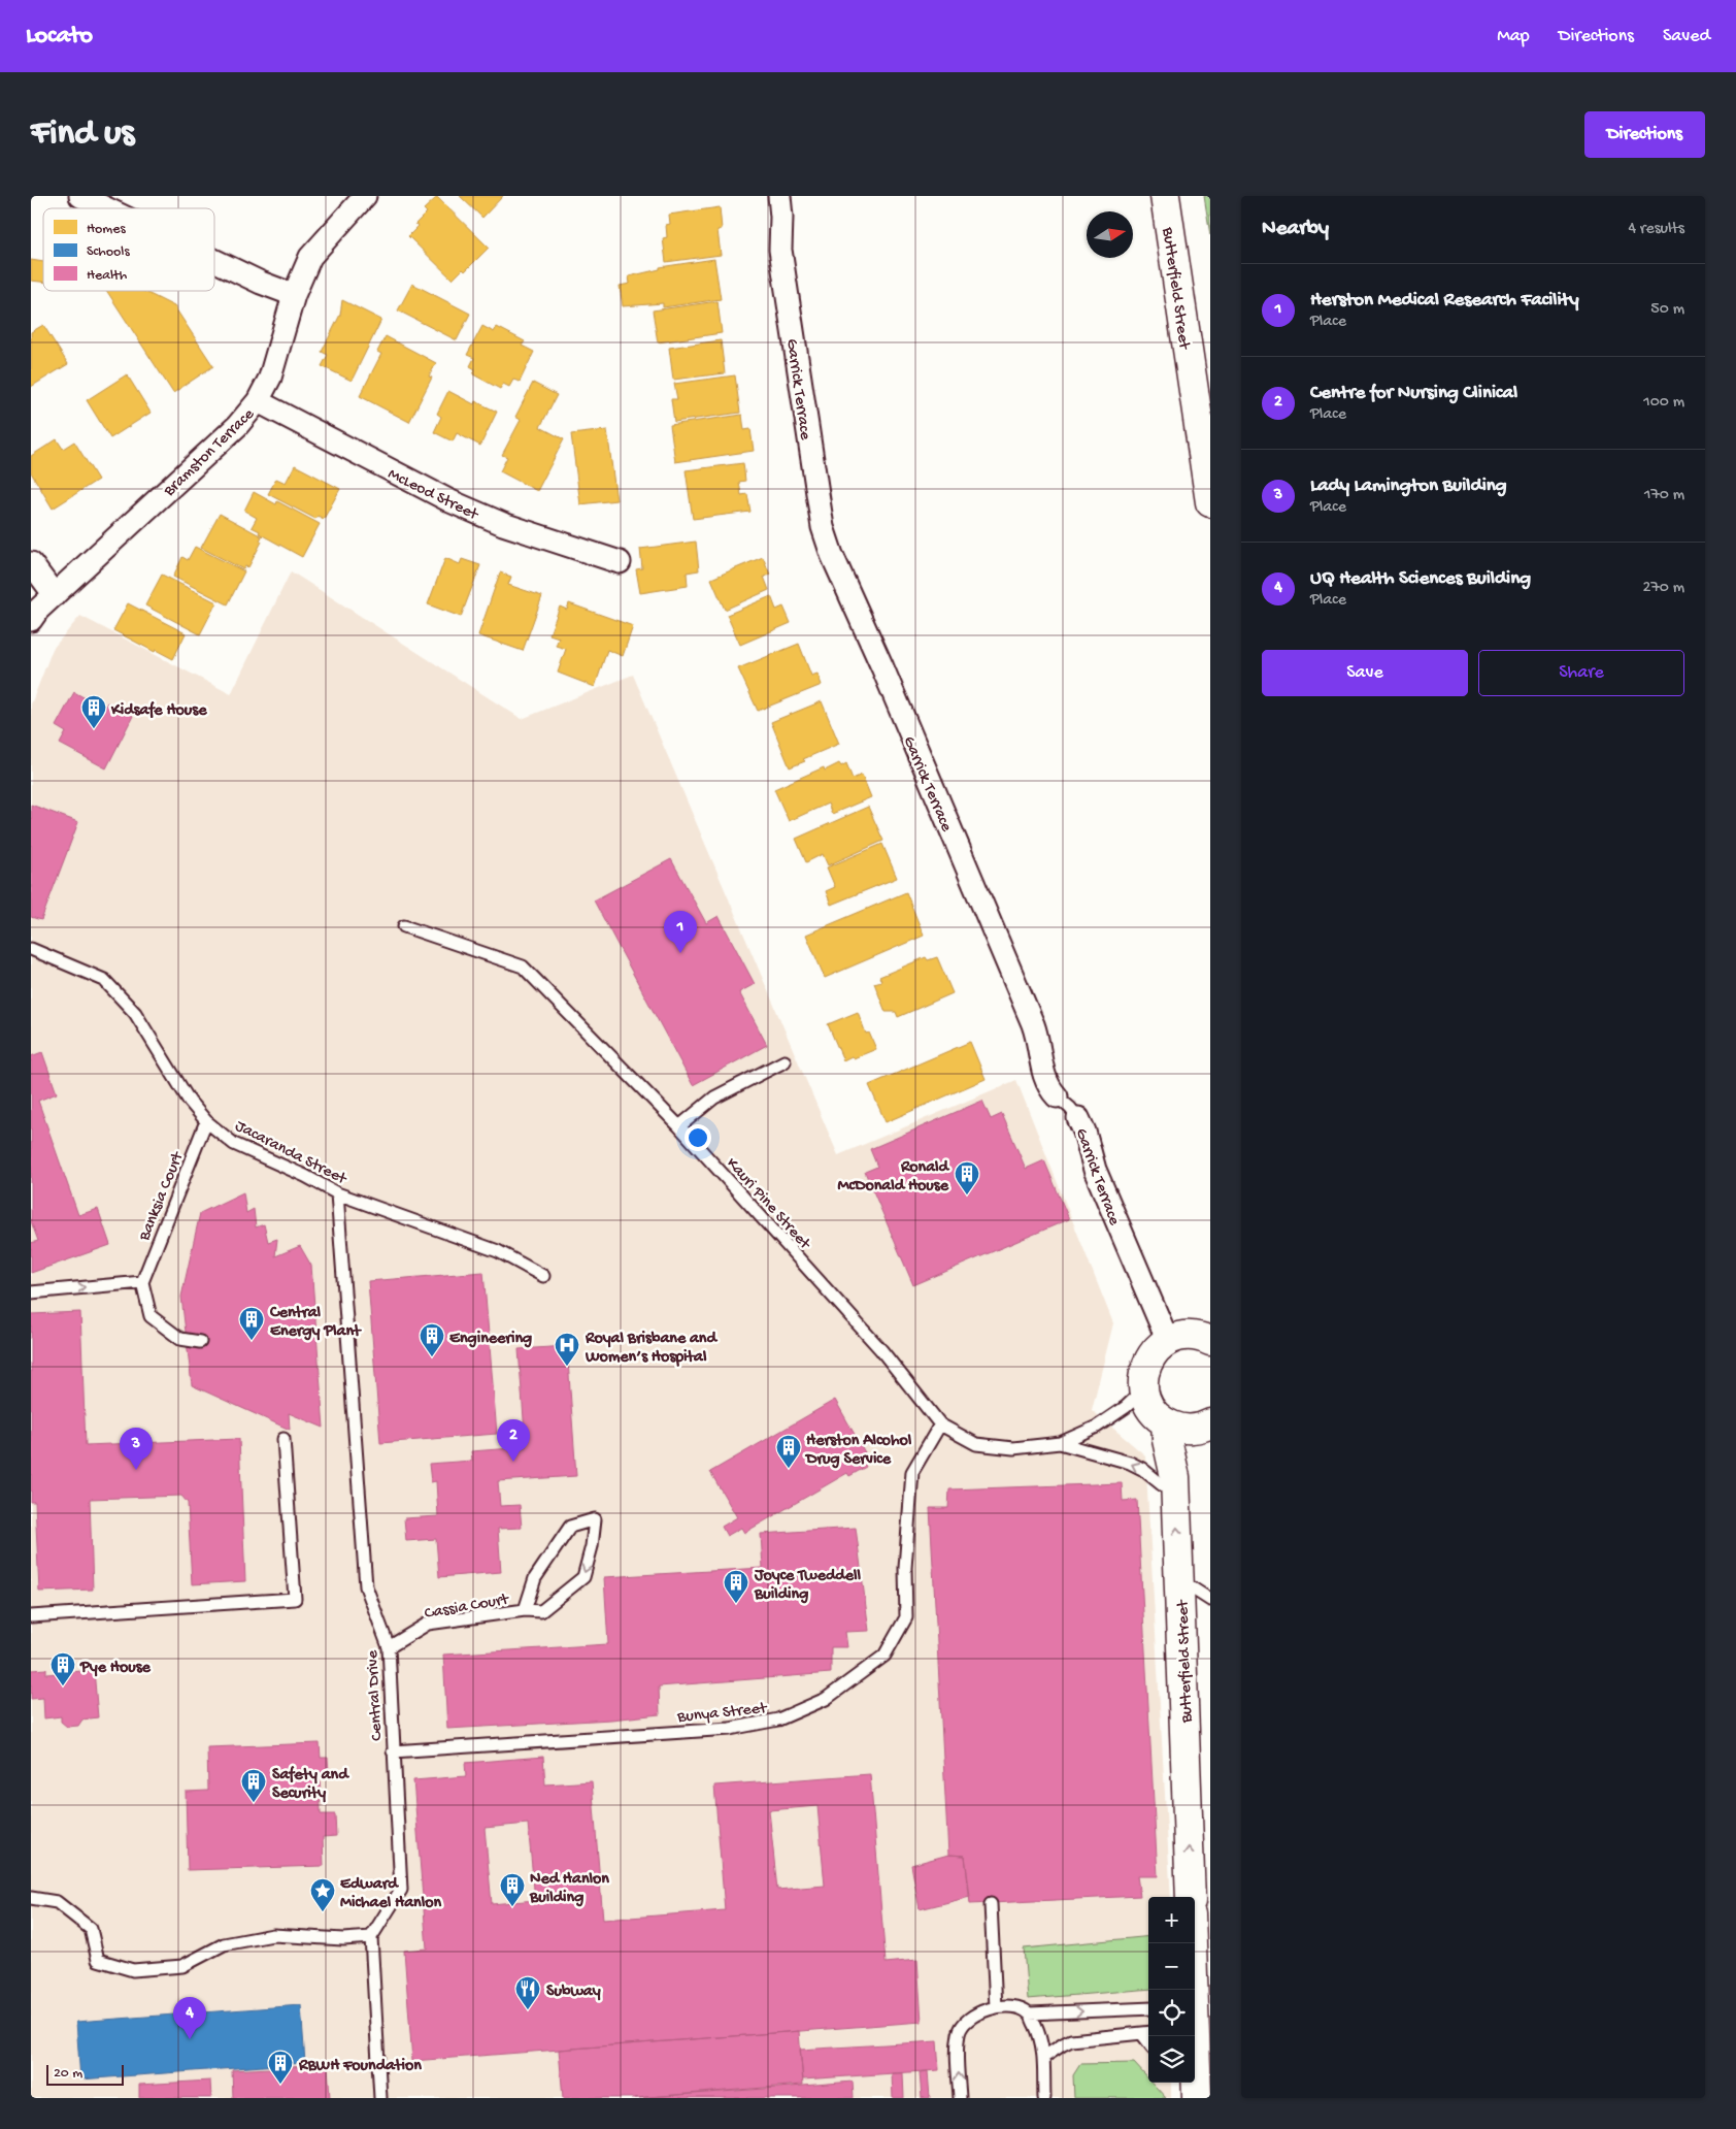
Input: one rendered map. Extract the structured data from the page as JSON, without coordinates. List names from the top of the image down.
{
  "streets": {
    "street": [
      "Butterfield Street",
      "Garrick Terrace",
      "Bramston Terrace",
      "McLeod Street"
    ],
    "lane": [
      "Jacaranda Street",
      "Banksia Court",
      "Kauri Pine Street",
      "Cassia Court",
      "Central Drive",
      "Bunya Street"
    ]
  },
  "crossings": [
    ["Bramston Terrace", "McLeod Street"],
    ["Jacaranda Street", "Banksia Court"],
    ["Jacaranda Street", "Central Drive"],
    ["Kauri Pine Street", "Bunya Street"],
    ["Cassia Court", "Central Drive"],
    ["Central Drive", "Bunya Street"]
  ],
  "one_way": ["Butterfield Street"],
  "places": {
    "building": [
      "Kidsafe House",
      "Ronald McDonald House",
      "Central Energy Plant",
      "Engineering",
      "Herston Alcohol Drug Service",
      "Joyce Tweddell Building",
      "Pye House",
      "Safety and Security",
      "Ned Hanlon Building",
      "RBWH Foundation"
    ],
    "hospital": ["Royal Brisbane and Women’s Hospital"],
    "place": ["Edward Michael Hanlon"],
    "restaurant": ["Subway"]
  },
  "legend": ["Homes", "Schools", "Health"],
  "scale_bar": "20 m",
  "north": "right",
  "page": {
    "header": "Locato",
    "nav": ["Map", "Directions", "Saved"],
    "buttons": [
      "Directions",
      ["Save", "Share"]
    ],
    "title": "Find us",
    "heading": ["Nearby", "4 results"],
    "list": [
      {
        "mark": "1",
        "name": "Herston Medical Research Facility",
        "note": "Place",
        "value": "50 m"
      },
      {
        "mark": "2",
        "name": "Centre for Nursing Clinical",
        "note": "Place",
        "value": "100 m"
      },
      {
        "mark": "3",
        "name": "Lady Lamington Building",
        "note": "Place",
        "value": "170 m"
      },
      {
        "mark": "4",
        "name": "UQ Health Sciences Building",
        "note": "Place",
        "value": "270 m"
      }
    ],
    "pins": [
      "1",
      "2",
      "3",
      "4"
    ],
    "map_buttons": ["+", "−"],
    "scale": "20 m"
  }
}
